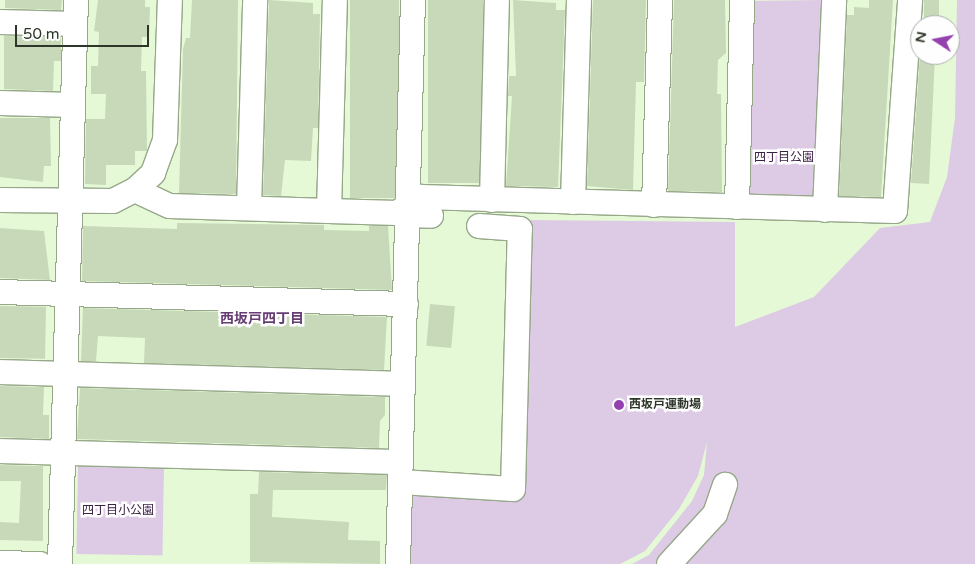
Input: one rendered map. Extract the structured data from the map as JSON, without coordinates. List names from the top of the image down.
{
  "districts": ["西坂戸四丁目"],
  "parks": ["四丁目公園", "四丁目小公園"],
  "places": ["西坂戸運動場"],
  "scale_bar": "50 m",
  "north": "left"
}
